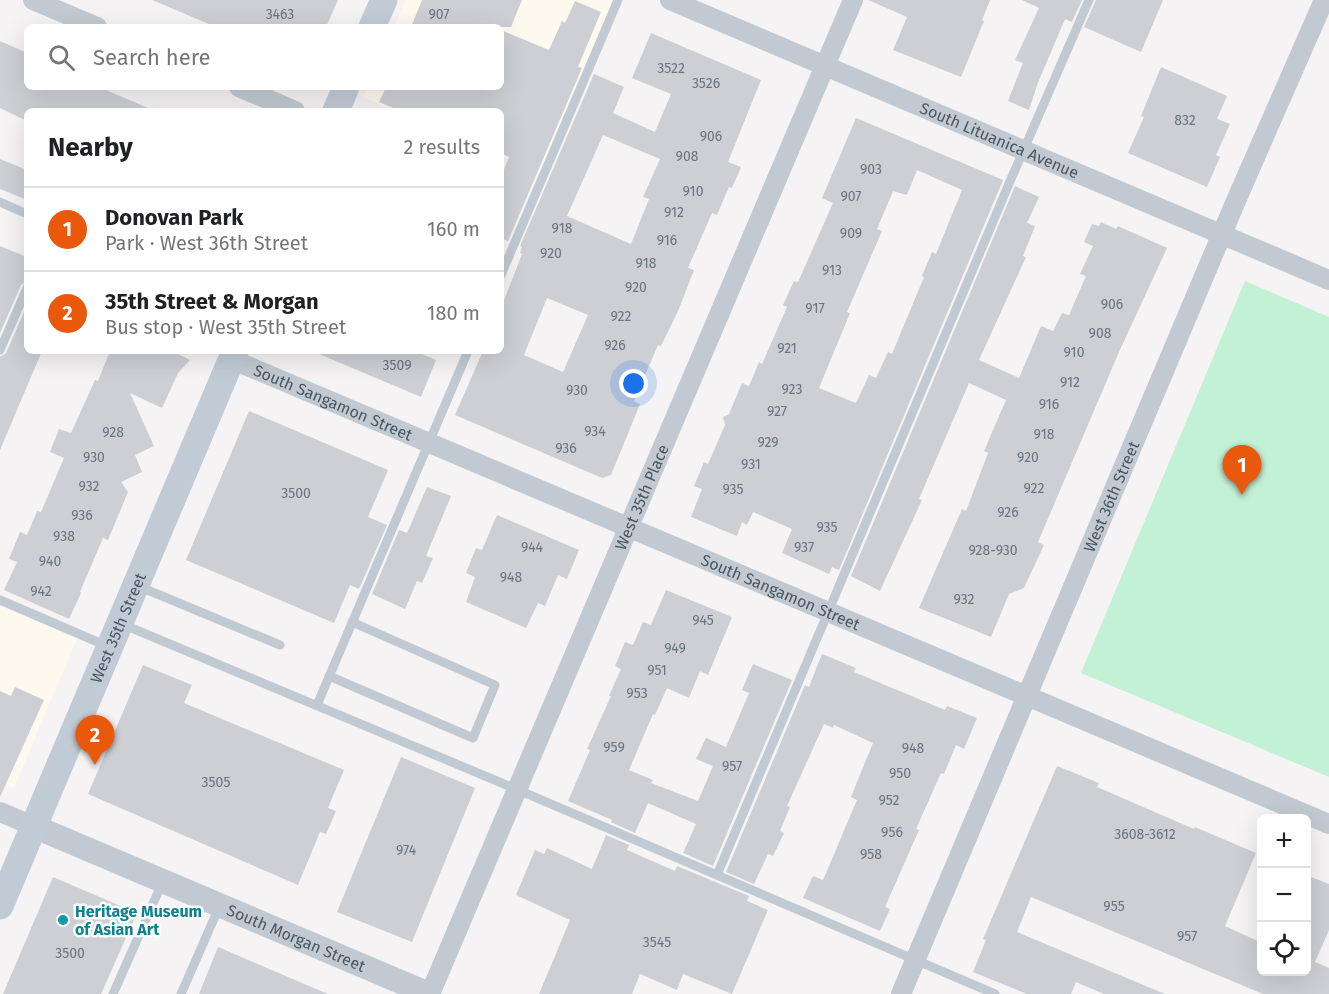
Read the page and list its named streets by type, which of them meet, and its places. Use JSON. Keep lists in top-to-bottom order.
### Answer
{
  "streets": {
    "main road": ["West 35th Street"],
    "street": [
      "South Lituanica Avenue",
      "South Sangamon Street",
      "West 35th Place",
      "West 36th Street",
      "South Morgan Street"
    ]
  },
  "crossings": [
    ["South Lituanica Avenue", "West 35th Place"],
    ["South Lituanica Avenue", "West 36th Street"],
    ["South Sangamon Street", "West 35th Place"],
    ["South Sangamon Street", "West 36th Street"],
    ["South Sangamon Street", "West 35th Street"],
    ["West 35th Place", "South Morgan Street"],
    ["West 35th Street", "South Morgan Street"]
  ],
  "places": ["Heritage Museum of Asian Art"],
  "house_numbers": [
    "3463",
    "907",
    "3522",
    "3526",
    "832",
    "906",
    "908",
    "903",
    "910",
    "907",
    "912",
    "918",
    "909",
    "916",
    "920",
    "918",
    "913",
    "920",
    "906",
    "917",
    "922",
    "908",
    "926",
    "921",
    "910",
    "3509",
    "912",
    "923",
    "930",
    "916",
    "927",
    "934",
    "928",
    "918",
    "929",
    "936",
    "930",
    "920",
    "931",
    "932",
    "922",
    "935",
    "3500",
    "926",
    "936",
    "935",
    "938",
    "944",
    "937",
    "928-930",
    "940",
    "948",
    "942",
    "932",
    "945",
    "949",
    "951",
    "953",
    "959",
    "948",
    "957",
    "950",
    "3505",
    "952",
    "956",
    "3608-3612",
    "974",
    "958",
    "955",
    "957",
    "3545",
    "3500"
  ],
  "page": {
    "search": "Search here",
    "heading": ["Nearby", "2 results"],
    "list": [
      {
        "mark": "1",
        "name": "Donovan Park",
        "note": "Park · West 36th Street",
        "value": "160 m"
      },
      {
        "mark": "2",
        "name": "35th Street & Morgan",
        "note": "Bus stop · West 35th Street",
        "value": "180 m"
      }
    ],
    "pins": ["1", "2"],
    "map_buttons": ["+", "−"]
  }
}
